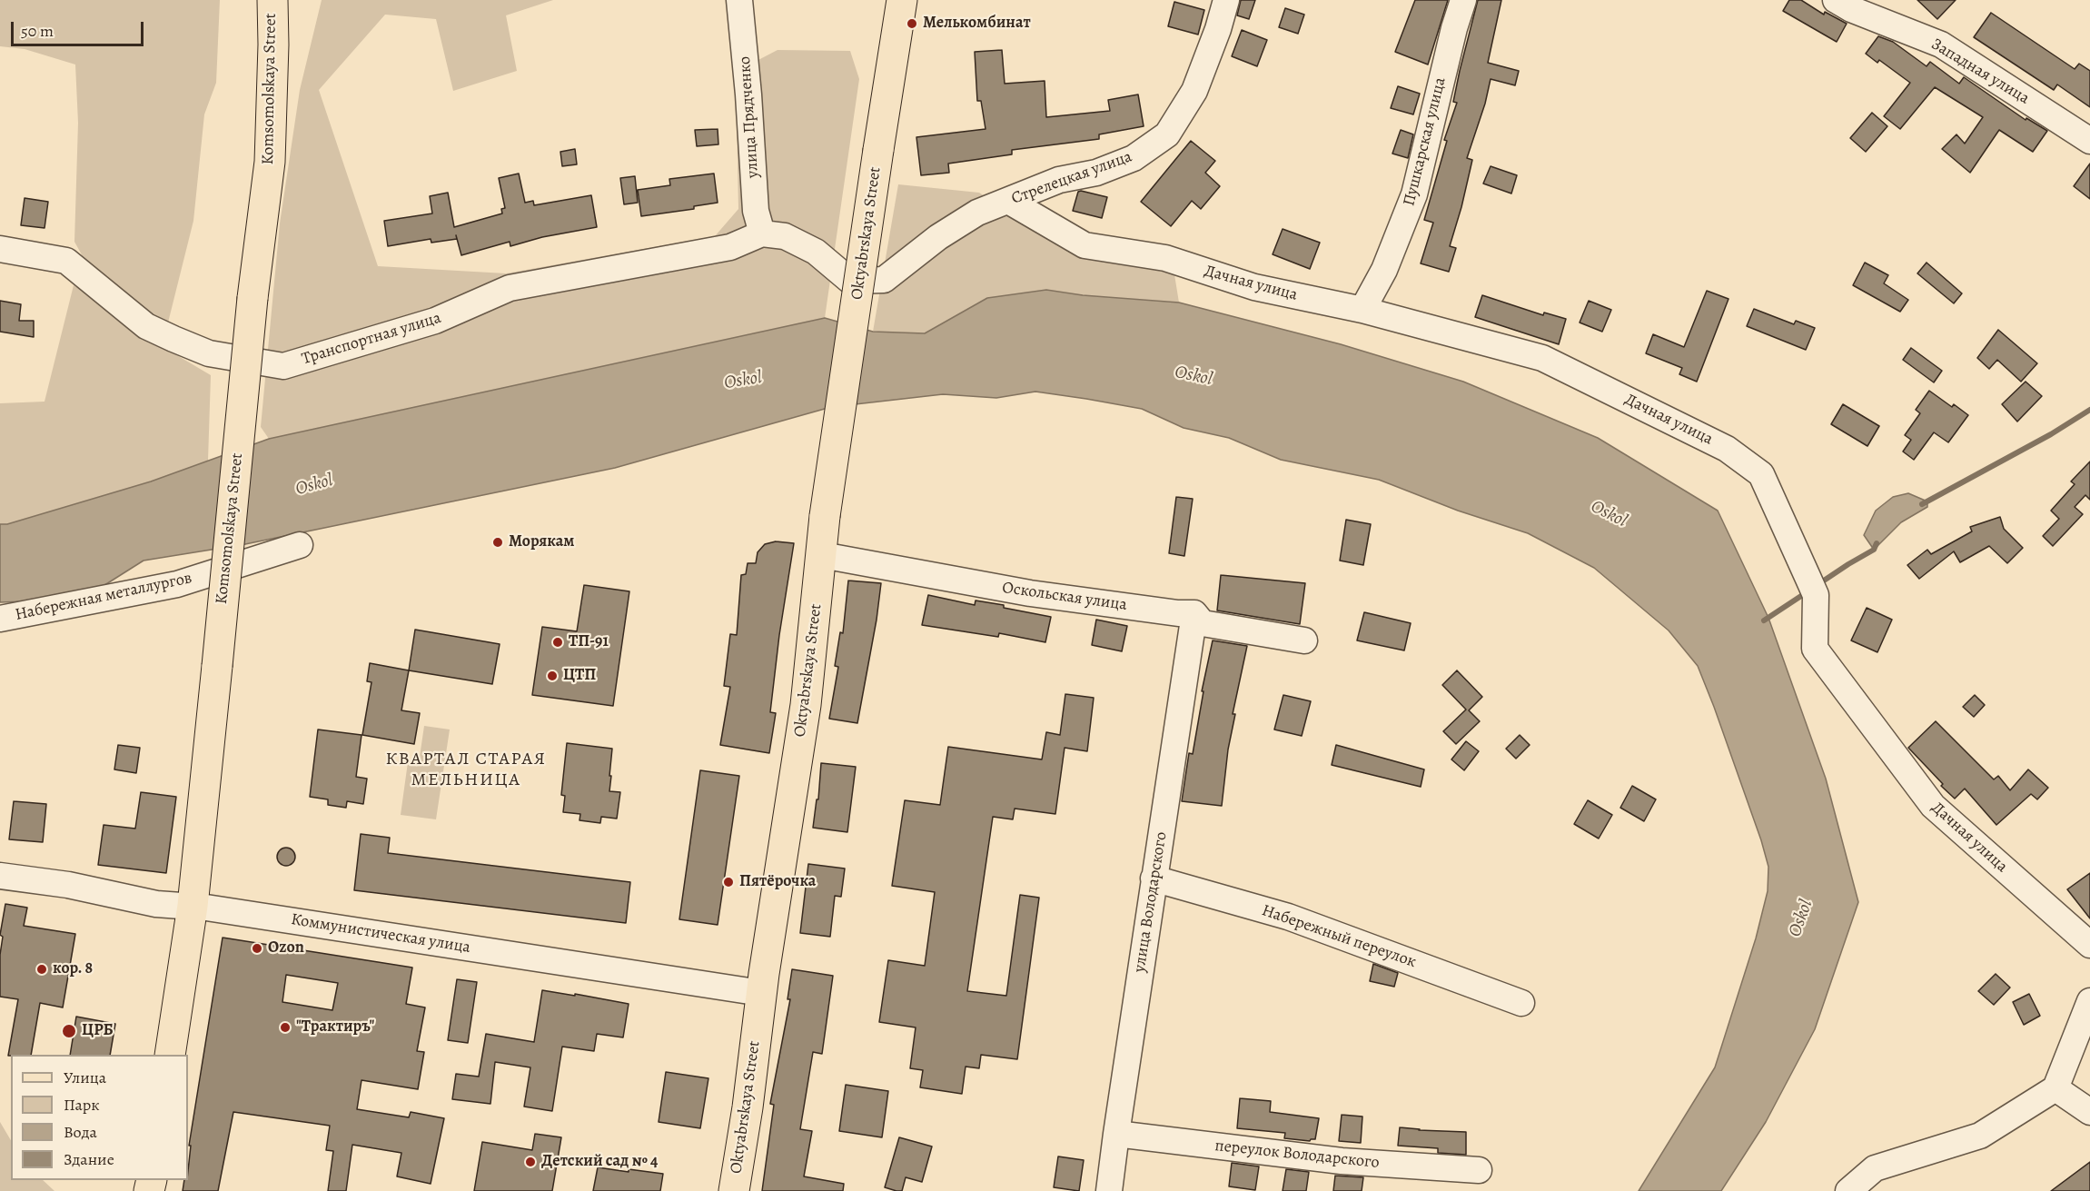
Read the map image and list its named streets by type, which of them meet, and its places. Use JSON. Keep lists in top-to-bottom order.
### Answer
{
  "streets": {
    "main road": ["Komsomolskaya Street", "Oktyabrskaya Street"],
    "street": [
      "Западная улица",
      "улица Прядченко",
      "Пушкарская улица",
      "Стрелецкая улица",
      "Дачная улица",
      "Транспортная улица",
      "Набережная металлургов",
      "Оскольская улица",
      "улица Володарского",
      "Коммунистическая улица",
      "Набережный переулок",
      "переулок Володарского"
    ]
  },
  "crossings": [
    ["Komsomolskaya Street", "Коммунистическая улица"],
    ["улица Прядченко", "Стрелецкая улица"],
    ["улица Прядченко", "Транспортная улица"],
    ["Пушкарская улица", "Дачная улица"],
    ["Стрелецкая улица", "Дачная улица"],
    ["Стрелецкая улица", "Транспортная улица"],
    ["Oktyabrskaya Street", "Оскольская улица"],
    ["Oktyabrskaya Street", "Коммунистическая улица"],
    ["Оскольская улица", "улица Володарского"],
    ["улица Володарского", "Набережный переулок"],
    ["улица Володарского", "переулок Володарского"]
  ],
  "districts": ["КВАРТАЛ СТАРАЯ МЕЛЬНИЦА"],
  "water": ["Oskol"],
  "places": [
    "Мелькомбинат",
    "Морякам",
    "ТП-91",
    "ЦТП",
    "Пятёрочка",
    "Ozon",
    "кор. 8",
    "\"Трактиръ\"",
    "ЦРБ",
    "Детский сад № 4"
  ],
  "legend": [
    "Улица",
    "Парк",
    "Вода",
    "Здание"
  ],
  "scale_bar": "50 m"
}
